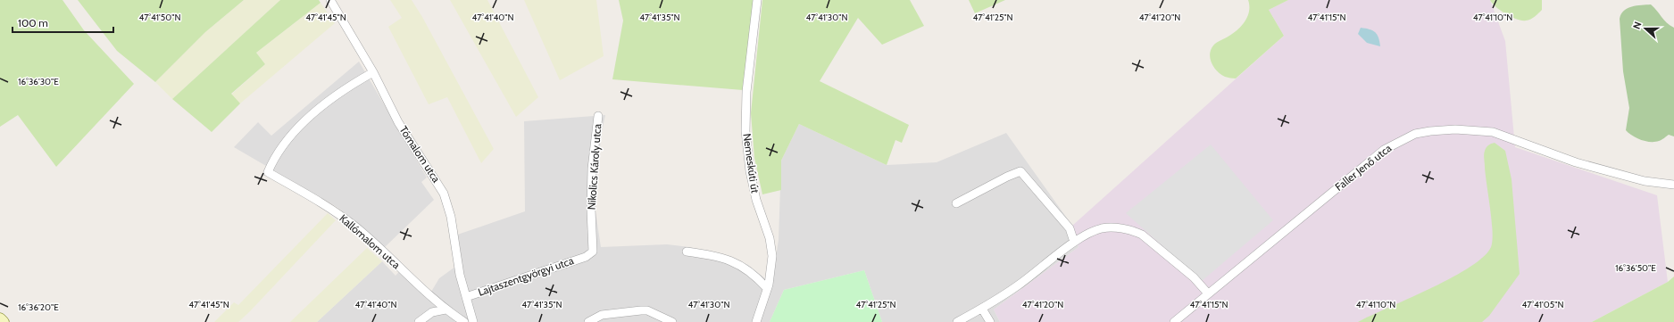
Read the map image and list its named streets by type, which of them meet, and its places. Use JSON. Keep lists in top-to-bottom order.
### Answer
{
  "streets": {
    "street": [
      "Tómalom utca",
      "Nemeskúti út",
      "Nikolics Károly utca",
      "Faller Jenő utca",
      "Kallómalom utca",
      "Lajtaszentgyörgyi utca"
    ]
  },
  "crossings": [
    ["Tómalom utca", "Kallómalom utca"],
    ["Tómalom utca", "Lajtaszentgyörgyi utca"],
    ["Nikolics Károly utca", "Lajtaszentgyörgyi utca"]
  ],
  "scale_bar": "100 m",
  "north": "left",
  "coordinates": [
    "47°41'25\"N",
    "47°41'50\"N",
    "47°41'45\"N",
    "47°41'40\"N",
    "47°41'35\"N",
    "47°41'30\"N",
    "47°41'20\"N",
    "47°41'15\"N",
    "47°41'10\"N",
    "16°36'30\"E",
    "16°36'50\"E",
    "47°41'05\"N",
    "16°36'20\"E"
  ]
}
